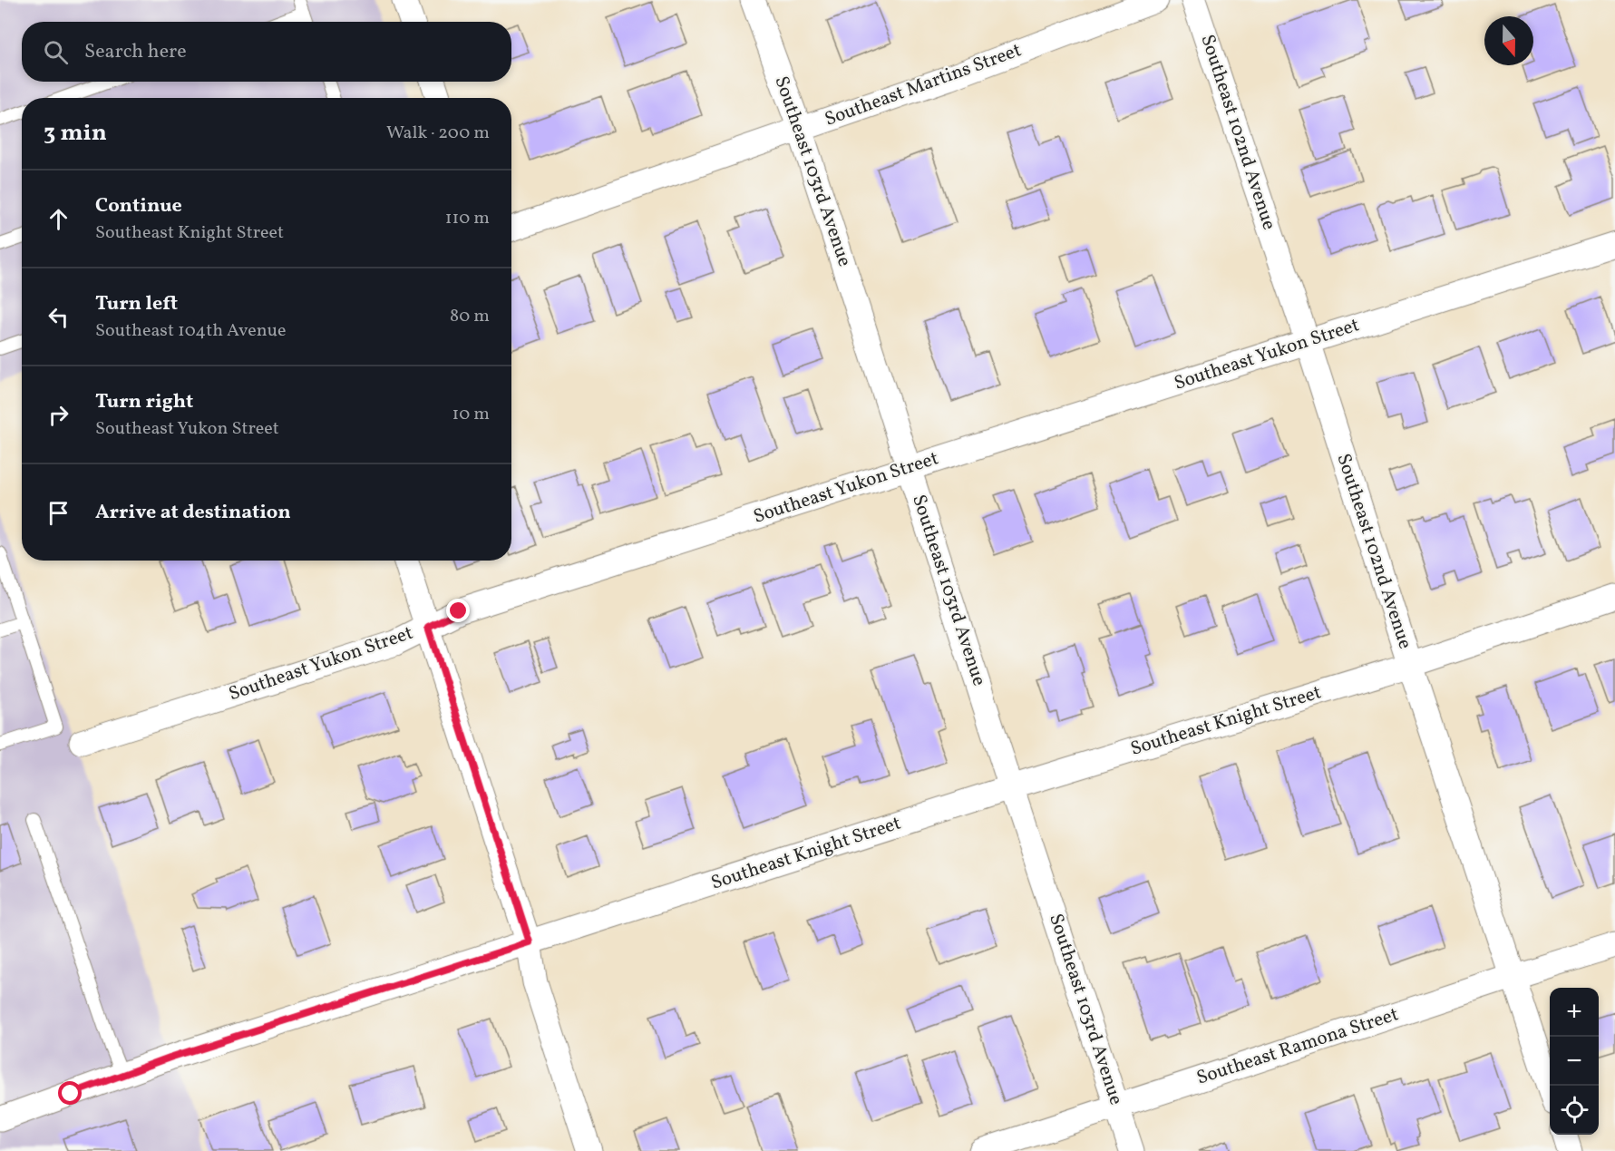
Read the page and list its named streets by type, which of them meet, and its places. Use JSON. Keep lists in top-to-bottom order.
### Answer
{
  "streets": {
    "street": [
      "Southeast Martins Street",
      "Southeast 102nd Avenue",
      "Southeast 103rd Avenue",
      "Southeast Yukon Street",
      "Southeast Knight Street",
      "Southeast Ramona Street"
    ]
  },
  "crossings": [
    ["Southeast Martins Street", "Southeast 103rd Avenue"],
    ["Southeast 102nd Avenue", "Southeast Yukon Street"],
    ["Southeast 102nd Avenue", "Southeast Knight Street"],
    ["Southeast 102nd Avenue", "Southeast Ramona Street"],
    ["Southeast 103rd Avenue", "Southeast Yukon Street"],
    ["Southeast 103rd Avenue", "Southeast Knight Street"],
    ["Southeast 103rd Avenue", "Southeast Ramona Street"]
  ],
  "north": "bottom",
  "page": {
    "search": "Search here",
    "heading": ["3 min", "Walk · 200 m"],
    "list": [
      ["Continue", "Southeast Knight Street", "110 m"],
      ["Turn left", "Southeast 104th Avenue", "80 m"],
      ["Turn right", "Southeast Yukon Street", "10 m"],
      "Arrive at destination"
    ],
    "map_buttons": ["+", "−"]
  }
}
